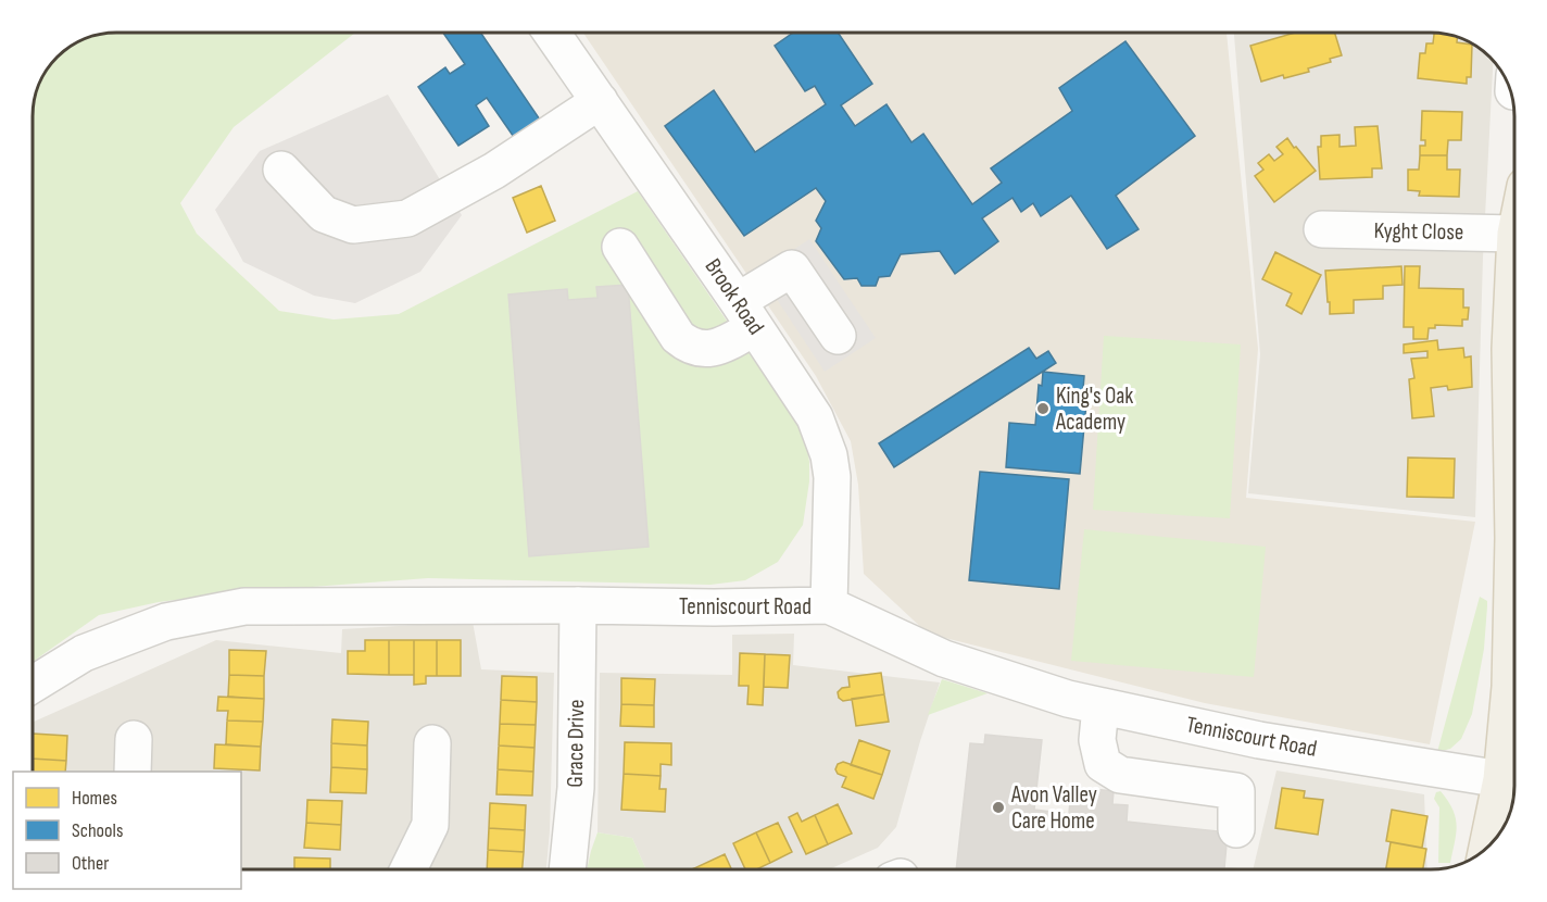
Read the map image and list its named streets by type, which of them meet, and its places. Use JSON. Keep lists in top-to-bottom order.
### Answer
{
  "streets": {
    "street": [
      "Kyght Close",
      "Brook Road",
      "Tenniscourt Road",
      "Grace Drive"
    ]
  },
  "crossings": [
    ["Brook Road", "Tenniscourt Road"],
    ["Tenniscourt Road", "Grace Drive"]
  ],
  "places": ["King's Oak Academy", "Avon Valley Care Home"],
  "legend": ["Homes", "Schools", "Other"]
}
